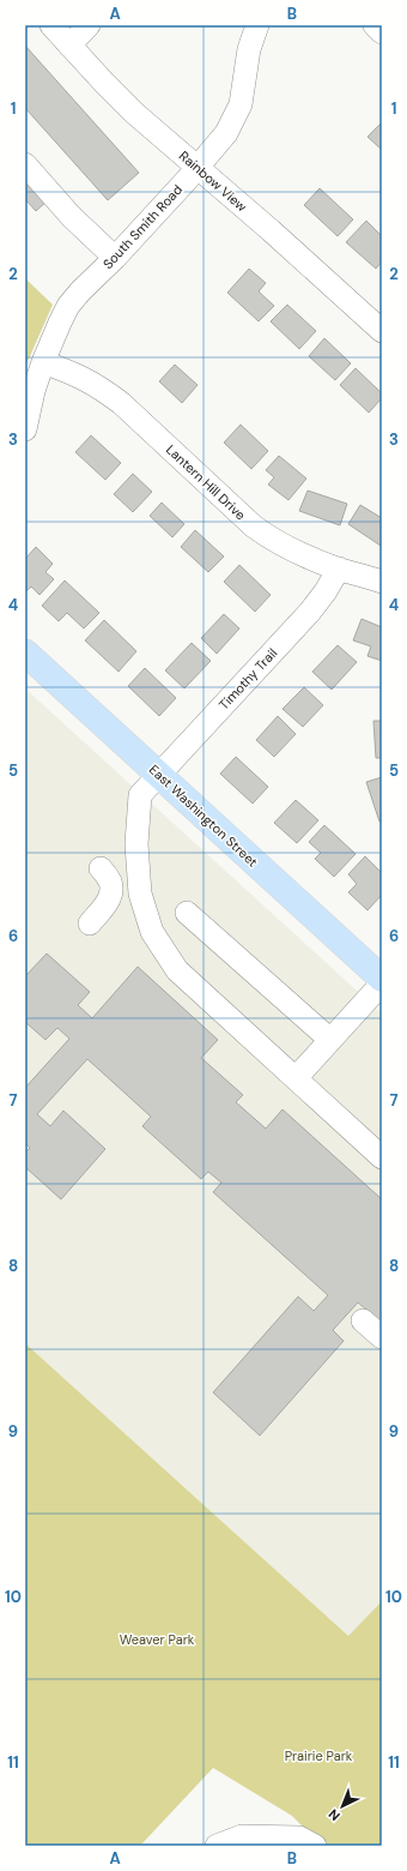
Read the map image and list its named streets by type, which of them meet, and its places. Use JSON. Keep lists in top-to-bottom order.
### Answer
{
  "streets": {
    "main road": ["East Washington Street"],
    "street": [
      "Rainbow View",
      "South Smith Road",
      "Lantern Hill Drive",
      "Timothy Trail"
    ]
  },
  "crossings": [
    ["Rainbow View", "South Smith Road"],
    ["South Smith Road", "Lantern Hill Drive"],
    ["Lantern Hill Drive", "Timothy Trail"],
    ["Timothy Trail", "East Washington Street"]
  ],
  "parks": ["Weaver Park", "Prairie Park"],
  "north": "bottom left",
  "grid": {
    "columns": ["A", "B"],
    "rows": [
      "1",
      "2",
      "3",
      "4",
      "5",
      "6",
      "7",
      "8",
      "9",
      "10",
      "11"
    ]
  }
}
